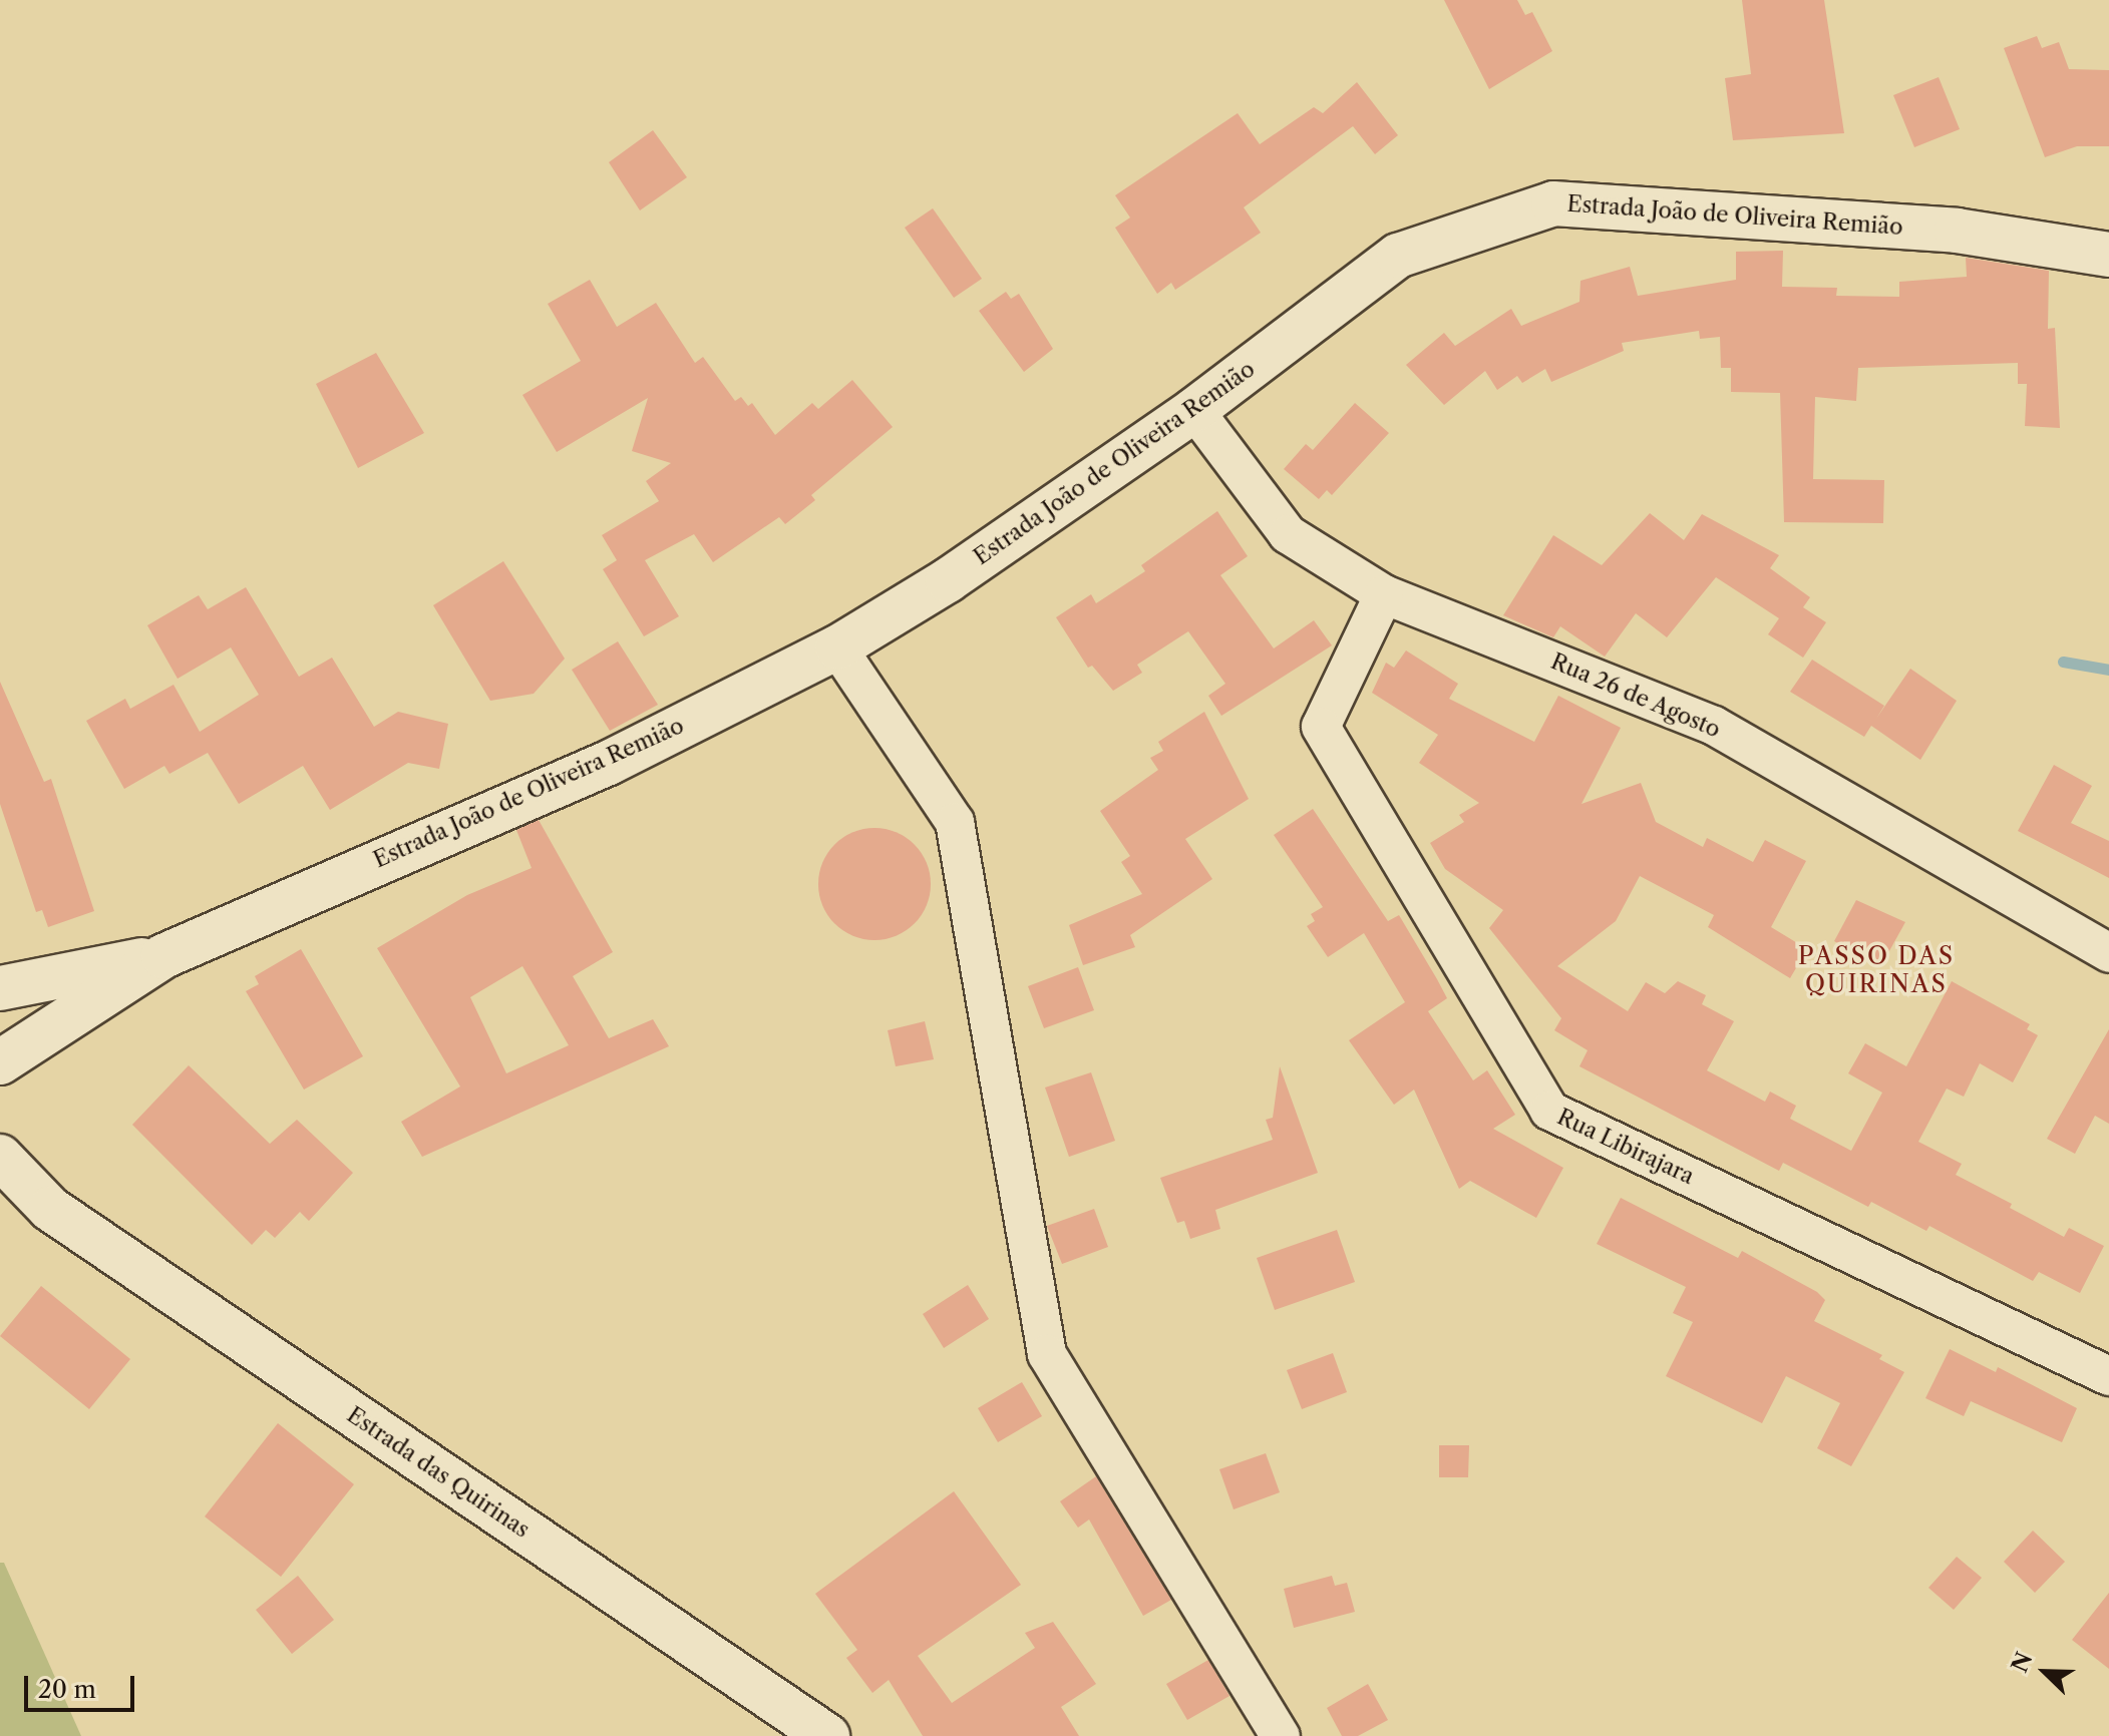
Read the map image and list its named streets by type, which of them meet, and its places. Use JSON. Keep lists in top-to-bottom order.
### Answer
{
  "streets": {
    "main road": ["Estrada João de Oliveira Remião", "Estrada das Quirinas"],
    "street": ["Rua 26 de Agosto", "Rua Libirajara"]
  },
  "crossings": [
    ["Estrada João de Oliveira Remião", "Rua 26 de Agosto"],
    ["Rua 26 de Agosto", "Rua Libirajara"]
  ],
  "districts": ["PASSO DAS QUIRINAS"],
  "scale_bar": "20 m",
  "north": "top left"
}
